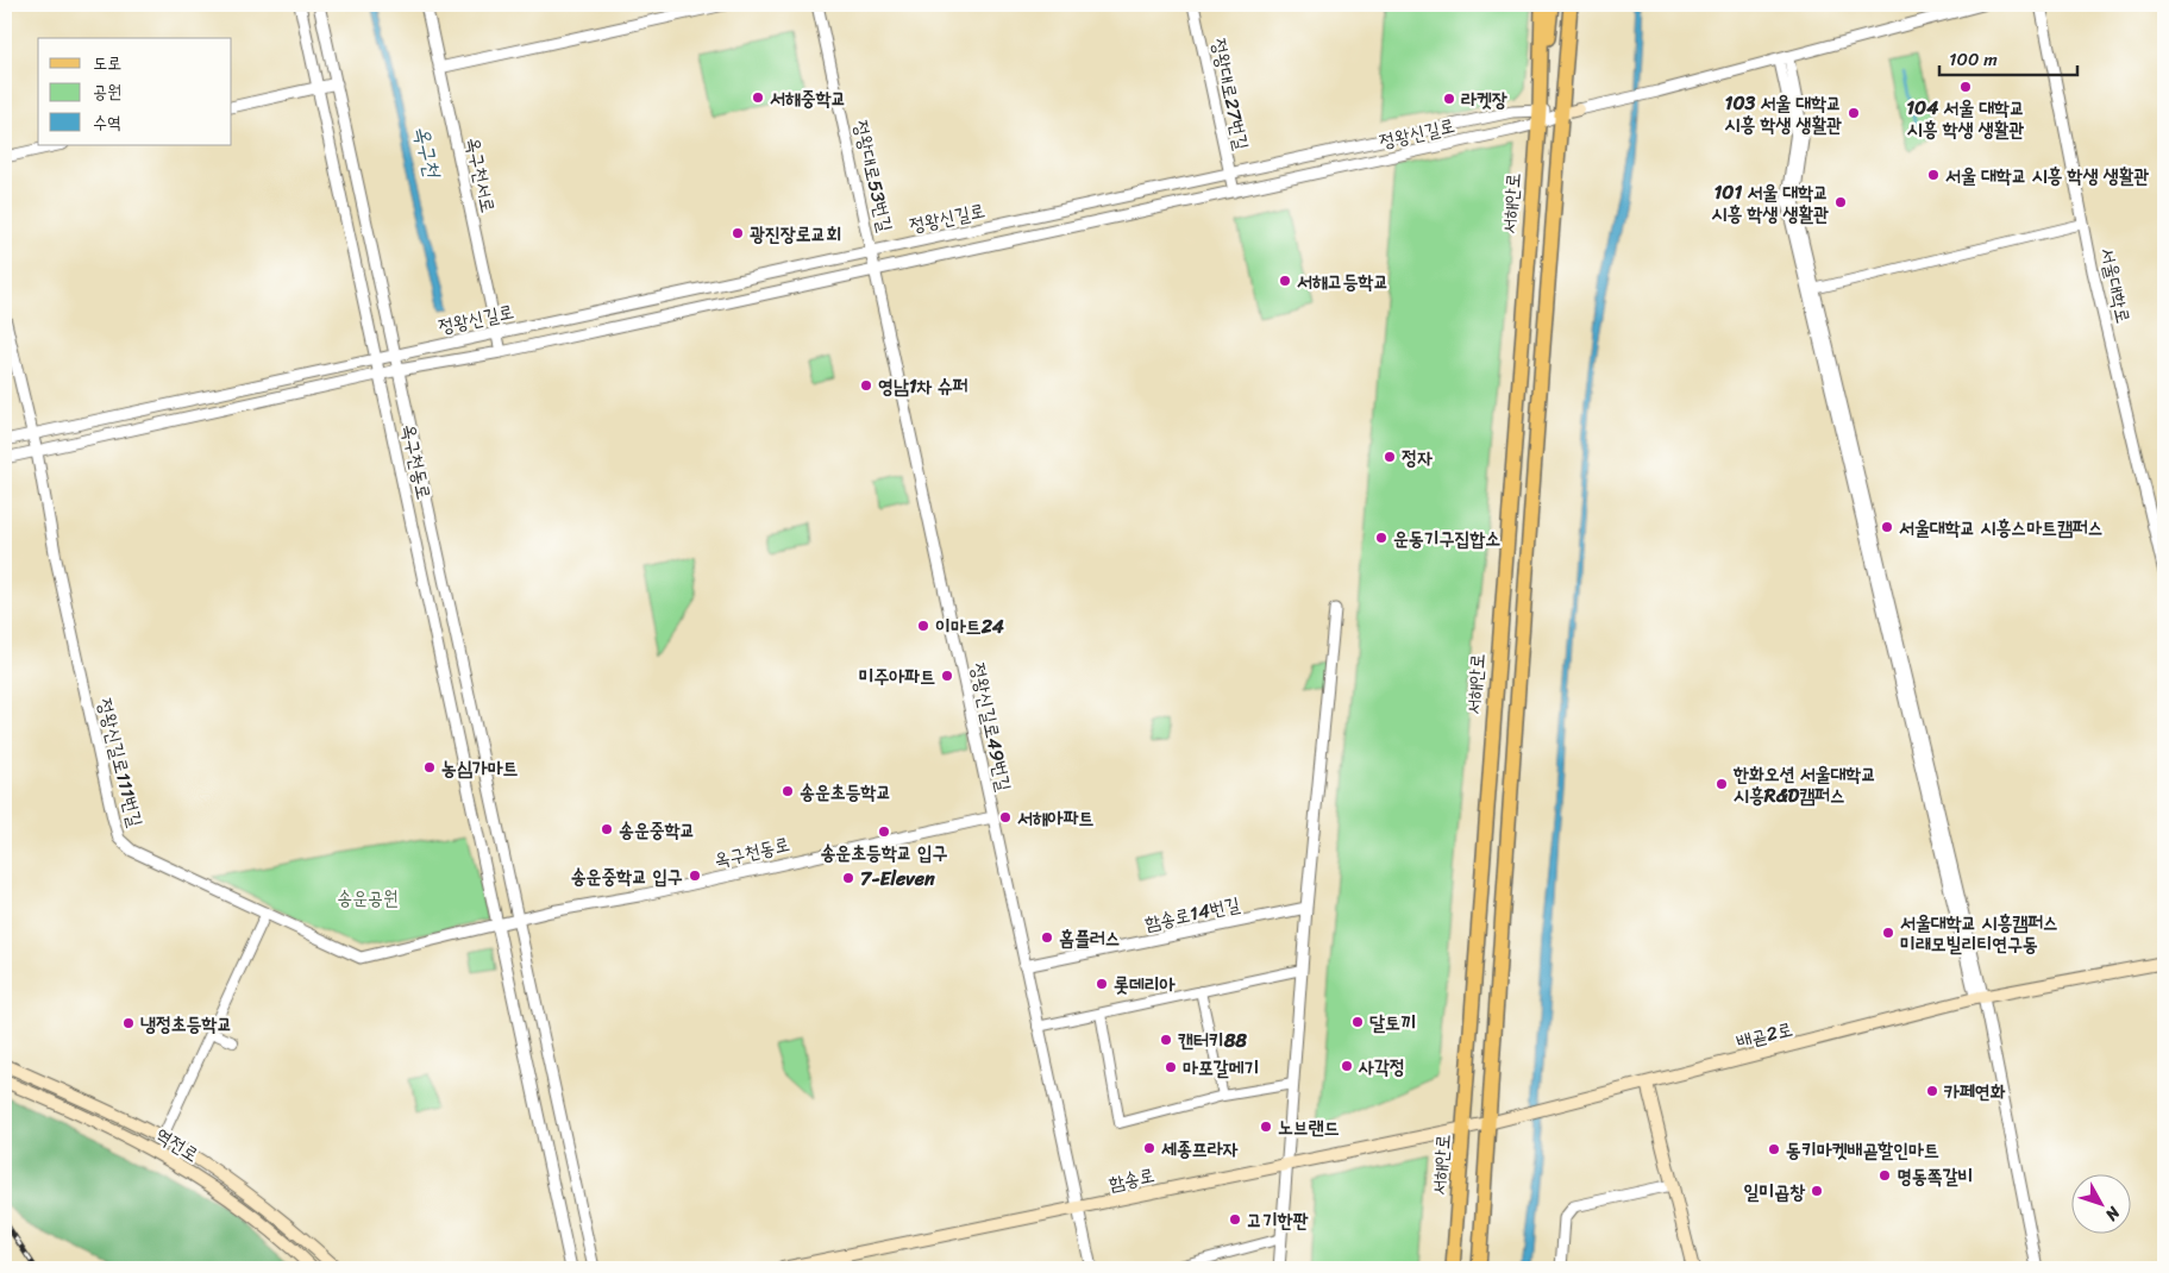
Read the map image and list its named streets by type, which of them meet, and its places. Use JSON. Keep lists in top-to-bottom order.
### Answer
{
  "streets": {
    "main road": [
      "서해안로",
      "배곧2로",
      "역전로",
      "함송로"
    ],
    "street": [
      "정왕대로27번길",
      "정왕신길로",
      "옥구천서로",
      "정왕대로53번길",
      "서울대학로",
      "옥구천동로",
      "정왕신길로49번길",
      "정왕신길로111번길",
      "함송로14번길"
    ]
  },
  "crossings": [
    ["정왕대로27번길", "정왕신길로"],
    ["정왕신길로", "옥구천서로"],
    ["정왕신길로", "정왕대로53번길"],
    ["정왕신길로", "서해안로"],
    ["정왕신길로", "옥구천동로"],
    ["정왕신길로", "정왕신길로49번길"],
    ["정왕신길로", "정왕신길로111번길"],
    ["정왕대로53번길", "정왕신길로49번길"],
    ["서해안로", "함송로"],
    ["옥구천동로", "정왕신길로49번길"],
    ["옥구천동로", "정왕신길로111번길"],
    ["정왕신길로49번길", "함송로14번길"],
    ["정왕신길로49번길", "함송로"],
    ["정왕신길로111번길", "역전로"],
    ["배곧2로", "함송로"]
  ],
  "water": ["옥구천"],
  "parks": ["송운공원"],
  "places": [
    "104 서울 대학교 시흥 학생 생활관",
    "서해중학교",
    "라켓장",
    "103 서울 대학교 시흥 학생 생활관",
    "서울 대학교 시흥 학생 생활관",
    "101 서울 대학교 시흥 학생 생활관",
    "광진장로교회",
    "서해고등학교",
    "영남1차 슈퍼",
    "정자",
    "서울대학교 시흥스마트캠퍼스",
    "운동기구집합소",
    "이마트24",
    "미주아파트",
    "농심가마트",
    "한화오션 서울대학교 시흥R&D캠퍼스",
    "송운초등학교",
    "서해아파트",
    "송운중학교",
    "송운초등학교 입구",
    "송운중학교 입구",
    "7-Eleven",
    "서울대학교 시흥캠퍼스 미래모빌리티연구동",
    "홈플러스",
    "롯데리아",
    "달토끼",
    "냉정초등학교",
    "캔터키88",
    "사각정",
    "마포갈메기",
    "카페연화",
    "노브랜드",
    "세종프라자",
    "동키마켓배곧할인마트",
    "명동쪽갈비",
    "일미곱창",
    "고기한판"
  ],
  "legend": ["도로", "공원", "수역"],
  "scale_bar": "100 m",
  "north": "bottom right"
}
